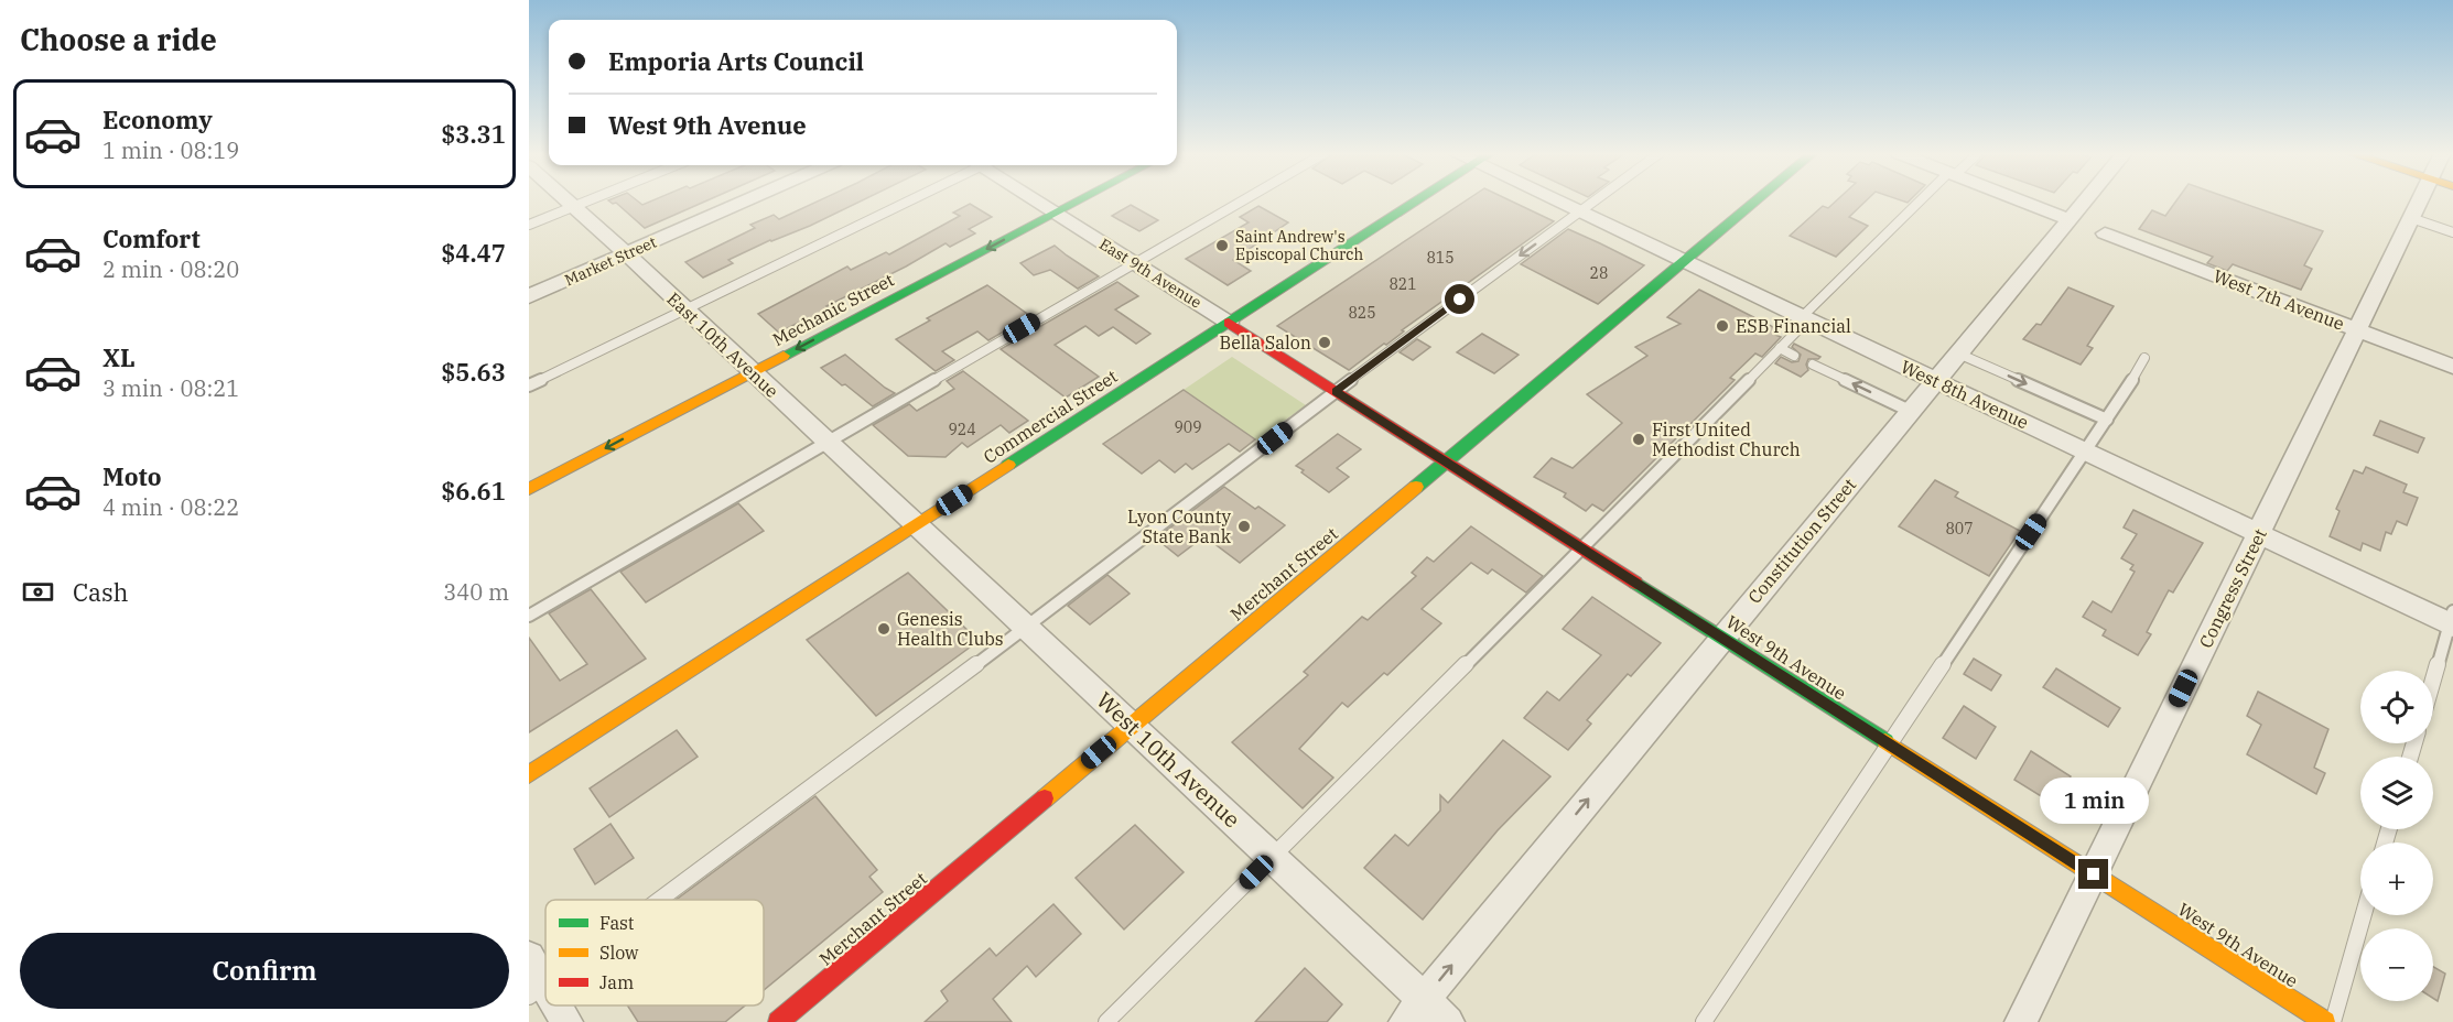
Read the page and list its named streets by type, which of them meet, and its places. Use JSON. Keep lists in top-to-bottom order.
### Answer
{
  "streets": {
    "street": [
      "Market Street",
      "East 9th Avenue",
      "West 7th Avenue",
      "Mechanic Street",
      "East 10th Avenue",
      "West 8th Avenue",
      "Commercial Street",
      "Constitution Street",
      "Merchant Street",
      "Congress Street",
      "West 9th Avenue",
      "West 10th Avenue"
    ]
  },
  "crossings": [
    ["Market Street", "East 10th Avenue"],
    ["East 9th Avenue", "Mechanic Street"],
    ["East 9th Avenue", "Commercial Street"],
    ["East 9th Avenue", "West 9th Avenue"],
    ["West 7th Avenue", "Congress Street"],
    ["Mechanic Street", "East 10th Avenue"],
    ["East 10th Avenue", "Commercial Street"],
    ["East 10th Avenue", "West 10th Avenue"],
    ["West 8th Avenue", "Constitution Street"],
    ["West 8th Avenue", "Merchant Street"],
    ["West 8th Avenue", "Congress Street"],
    ["Commercial Street", "West 9th Avenue"],
    ["Commercial Street", "West 10th Avenue"],
    ["Constitution Street", "West 9th Avenue"],
    ["Constitution Street", "West 10th Avenue"],
    ["Merchant Street", "West 9th Avenue"],
    ["Merchant Street", "West 10th Avenue"],
    ["Congress Street", "West 9th Avenue"]
  ],
  "one_way": ["Mechanic Street", "Constitution Street"],
  "places": [
    "Saint Andrew's Episcopal Church",
    "ESB Financial",
    "Bella Salon",
    "First United Methodist Church",
    "Lyon County State Bank",
    "Genesis Health Clubs"
  ],
  "house_numbers": [
    "815",
    "28",
    "821",
    "825",
    "909",
    "924",
    "807"
  ],
  "legend": ["Fast", "Slow", "Jam"],
  "page": {
    "heading": "Choose a ride",
    "banner": ["Emporia Arts Council", "West 9th Avenue"],
    "list": [
      {
        "name": "Economy",
        "note": "1 min · 08:19",
        "value": "$3.31"
      },
      {
        "name": "Comfort",
        "note": "2 min · 08:20",
        "value": "$4.47"
      },
      {
        "name": "XL",
        "note": "3 min · 08:21",
        "value": "$5.63"
      },
      {
        "name": "Moto",
        "note": "4 min · 08:22",
        "value": "$6.61"
      }
    ],
    "pay": ["Cash", "340 m"],
    "map_buttons": ["+", "−"],
    "bubble": "1 min",
    "buttons": "Confirm"
  }
}
